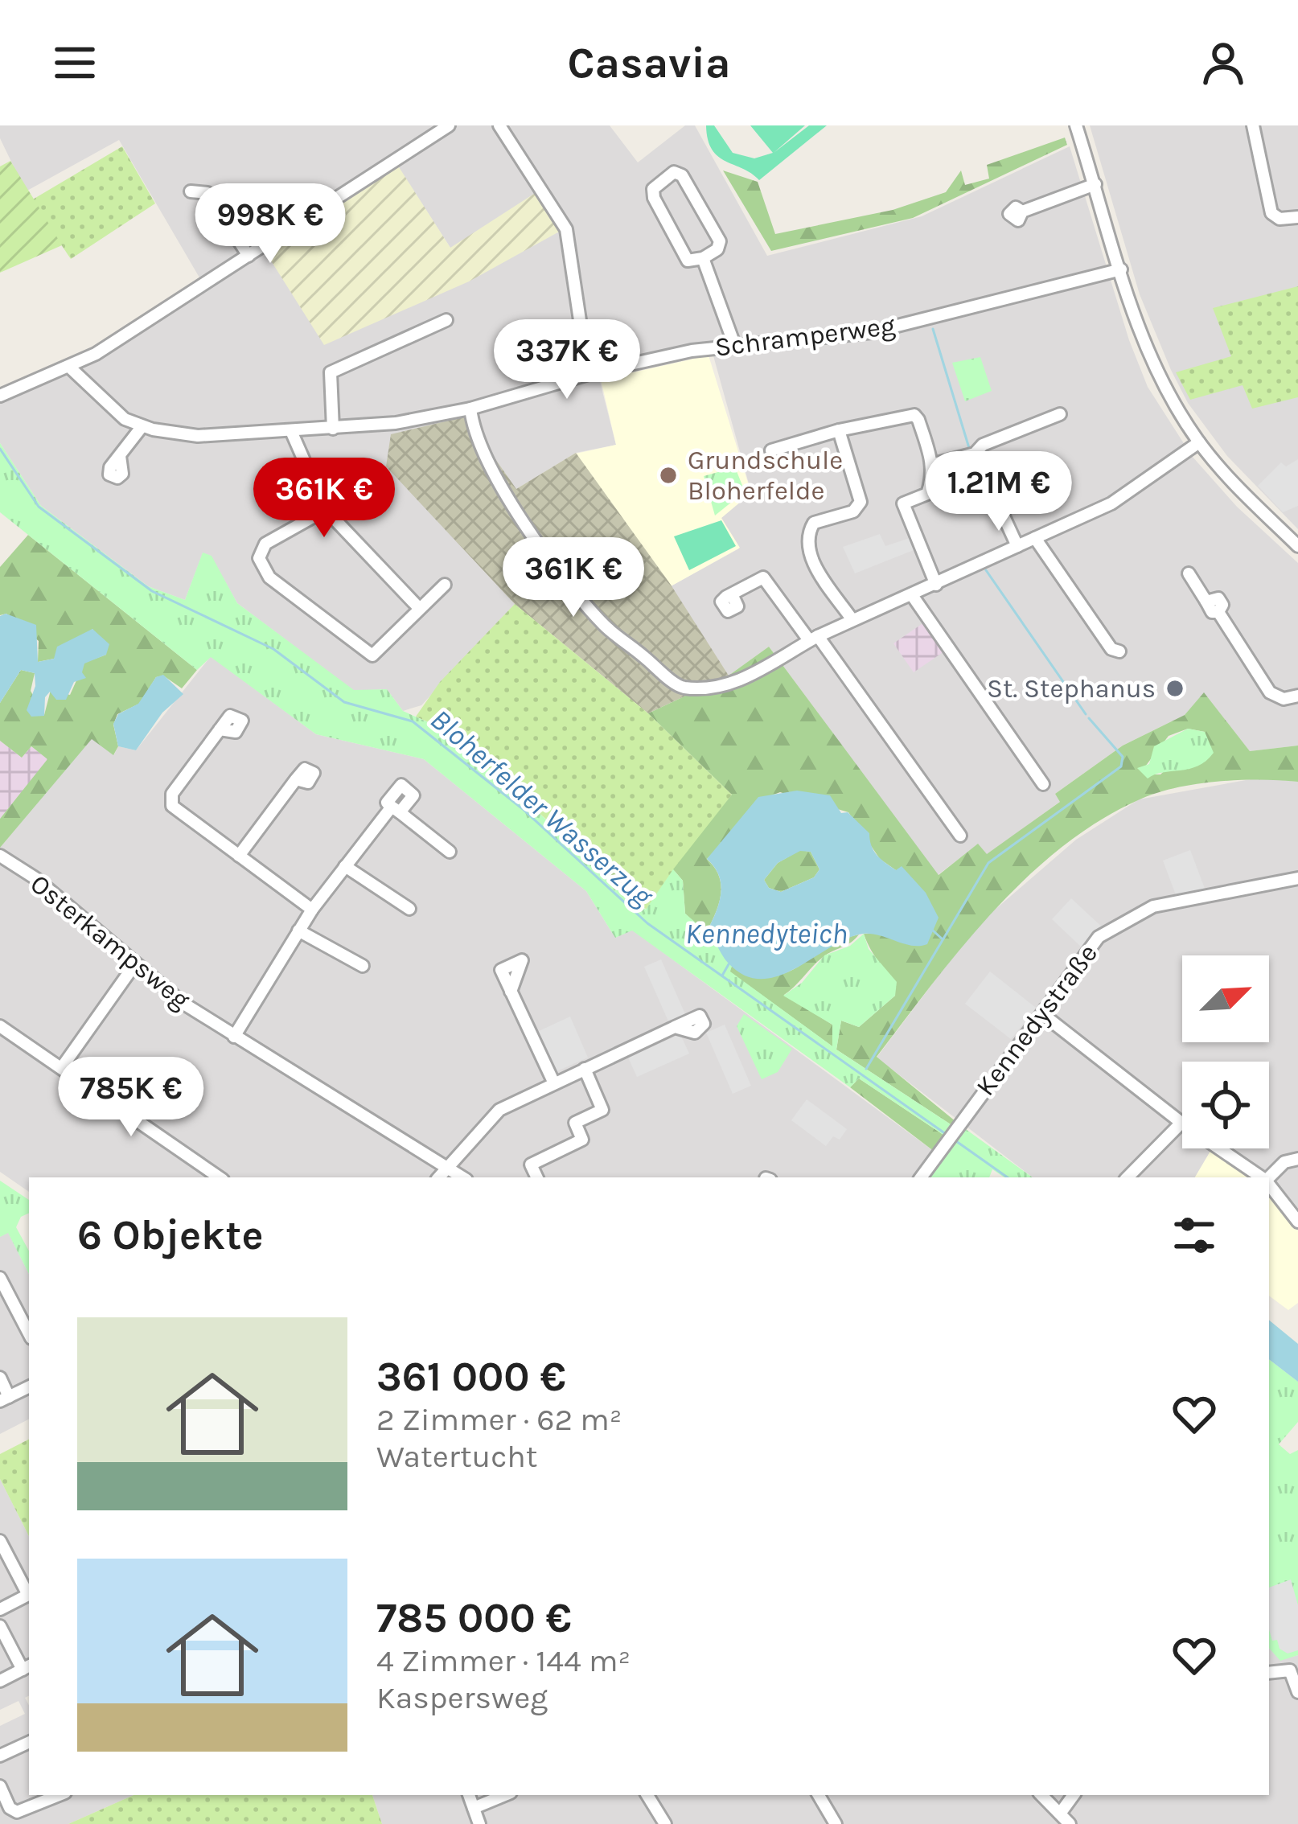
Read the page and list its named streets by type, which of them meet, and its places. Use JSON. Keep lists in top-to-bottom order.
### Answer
{
  "streets": {
    "street": ["Schramperweg", "Osterkampsweg", "Kennedystraße"]
  },
  "water": ["Bloherfelder Wasserzug", "Kennedyteich"],
  "places": ["Grundschule Bloherfelde", "St. Stephanus"],
  "north": "top right",
  "page": {
    "header": "Casavia",
    "price": [
      "998K €",
      "337K €",
      "1.21M €",
      "361K €",
      "361K €",
      "785K €"
    ],
    "heading": "6 Objekte",
    "list": [
      {
        "name": "361 000 €",
        "note": "2 Zimmer · 62 m² · Watertucht"
      },
      {
        "name": "785 000 €",
        "note": "4 Zimmer · 144 m² · Kaspersweg"
      }
    ]
  }
}
